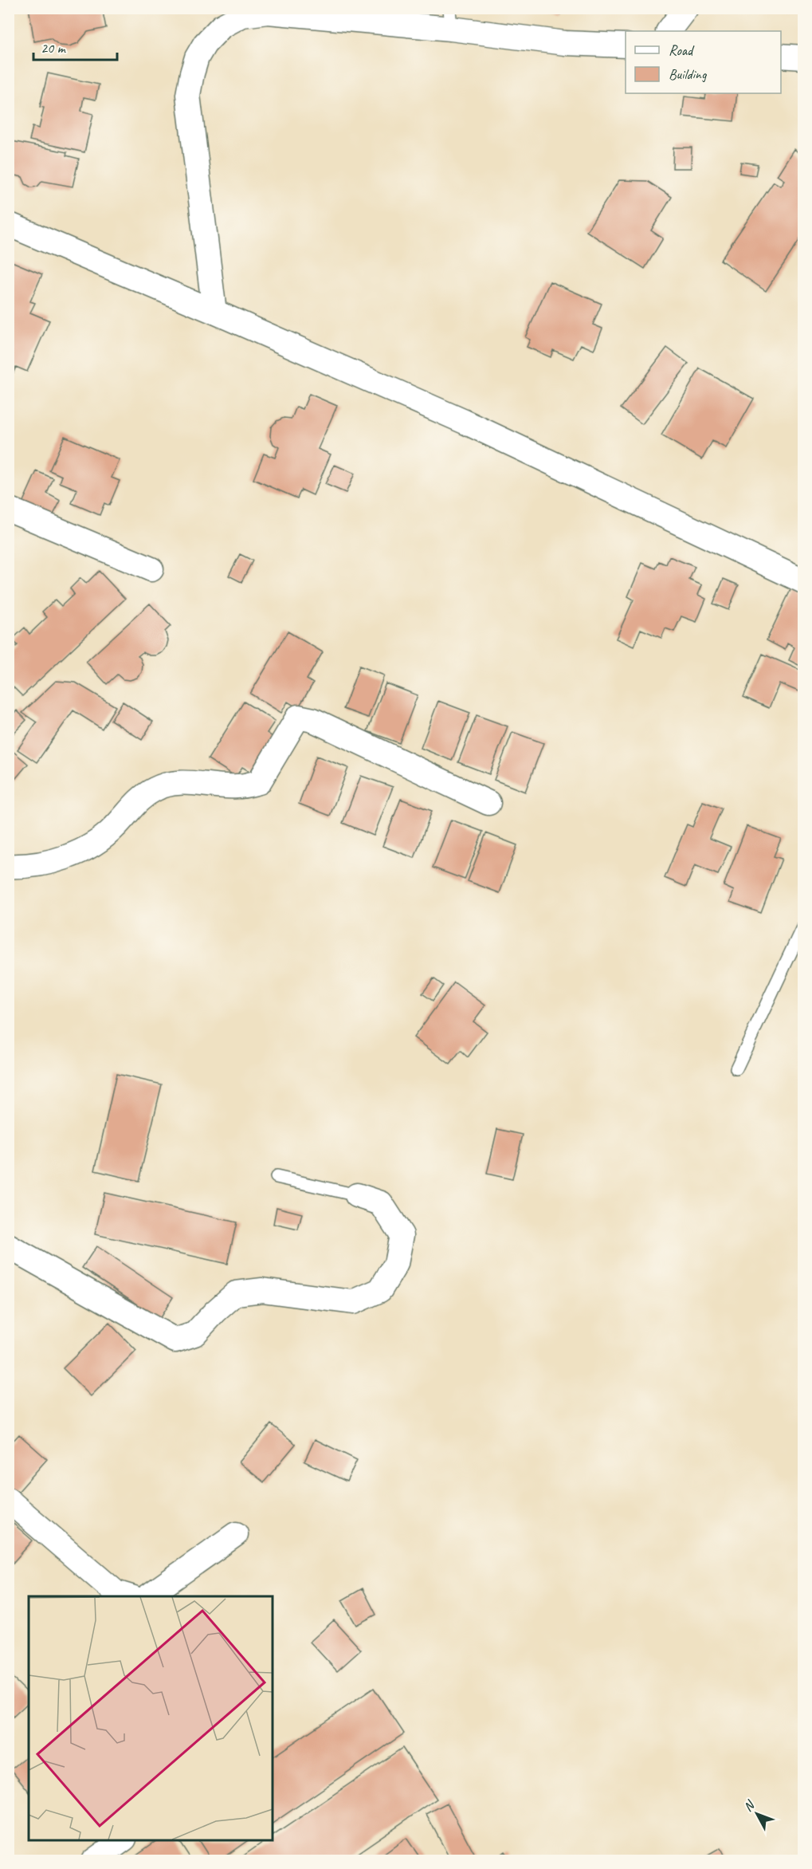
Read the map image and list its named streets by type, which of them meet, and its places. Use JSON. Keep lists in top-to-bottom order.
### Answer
{
  "legend": ["Road", "Building"],
  "scale_bar": "20 m",
  "north": "top left"
}
